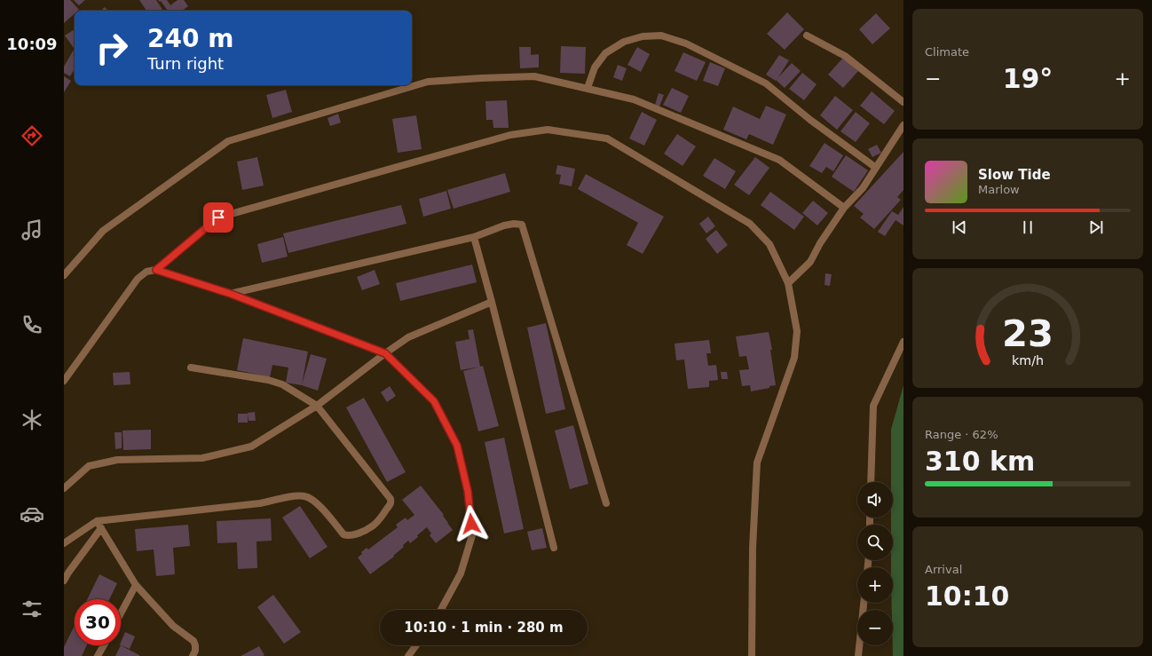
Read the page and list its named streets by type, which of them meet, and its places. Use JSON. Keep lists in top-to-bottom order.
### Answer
{
  "page": {
    "tabs": "10:09",
    "tile": [
      "Climate",
      ["Range · 62%", "310 km"],
      ["Arrival", "10:10"]
    ],
    "turn": ["240 m", "Turn right"],
    "heat": ["−", "19°", "+"],
    "song": ["Slow Tide", "Marlow"],
    "map_buttons": ["+", "−"],
    "limit": "30",
    "trip": "10:10 · 1 min · 280 m",
    "gauge": ["23", "km/h"]
  }
}
